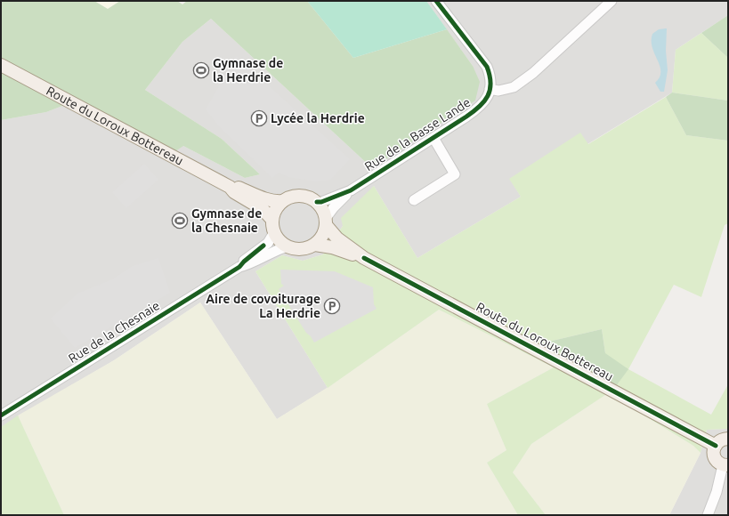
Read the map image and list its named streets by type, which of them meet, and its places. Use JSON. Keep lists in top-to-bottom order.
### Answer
{
  "streets": {
    "main road": ["Route du Loroux Bottereau"],
    "street": ["Rue de la Basse Lande", "Rue de la Chesnaie"]
  },
  "places": {
    "sports": ["Gymnase de la Herdrie", "Gymnase de la Chesnaie"],
    "parking": ["Lycée la Herdrie", "Aire de covoiturage La Herdrie"]
  }
}
